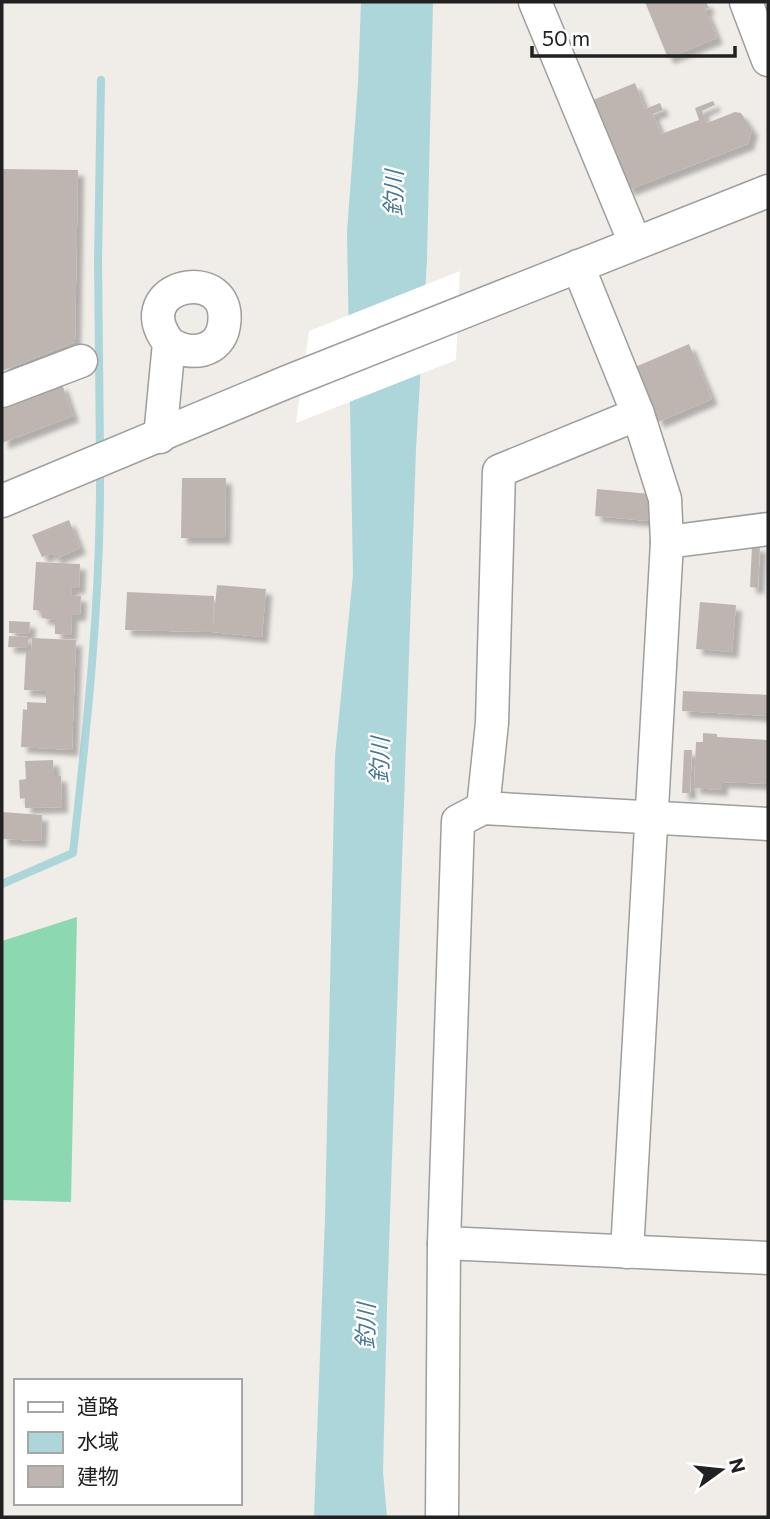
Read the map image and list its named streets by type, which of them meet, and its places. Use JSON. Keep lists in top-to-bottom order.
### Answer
{
  "water": ["釣川"],
  "legend": ["道路", "水域", "建物"],
  "scale_bar": "50 m",
  "north": "right"
}
